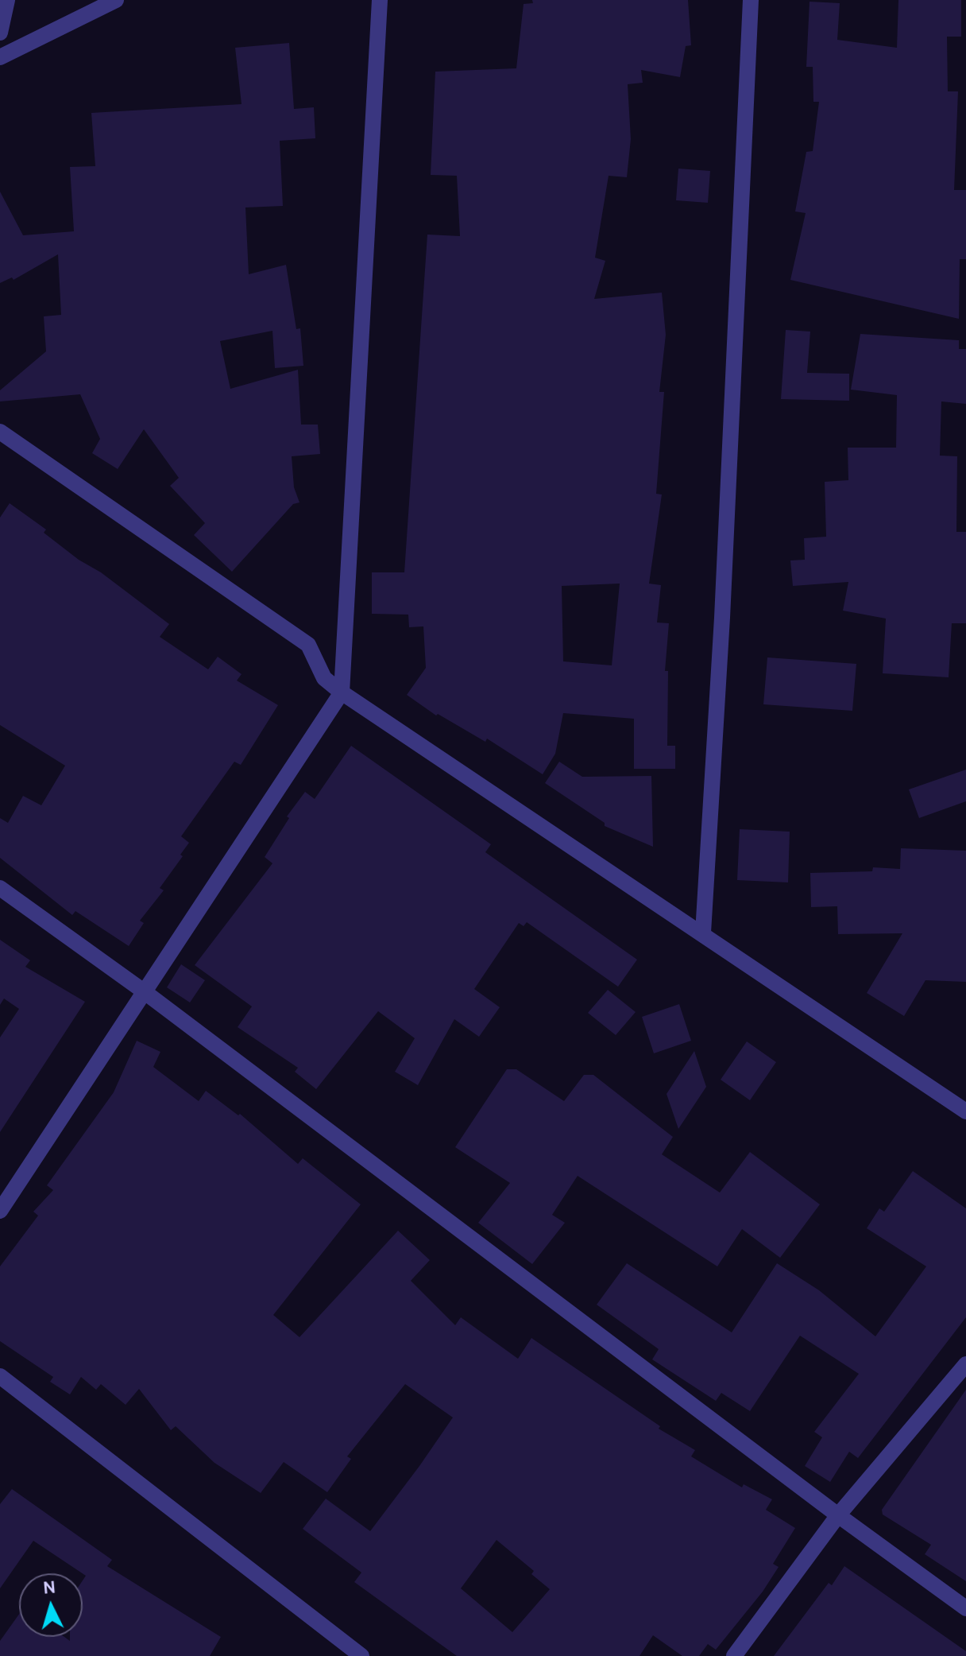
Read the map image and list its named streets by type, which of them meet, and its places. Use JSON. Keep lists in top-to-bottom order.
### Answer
{
  "north": "top"
}
